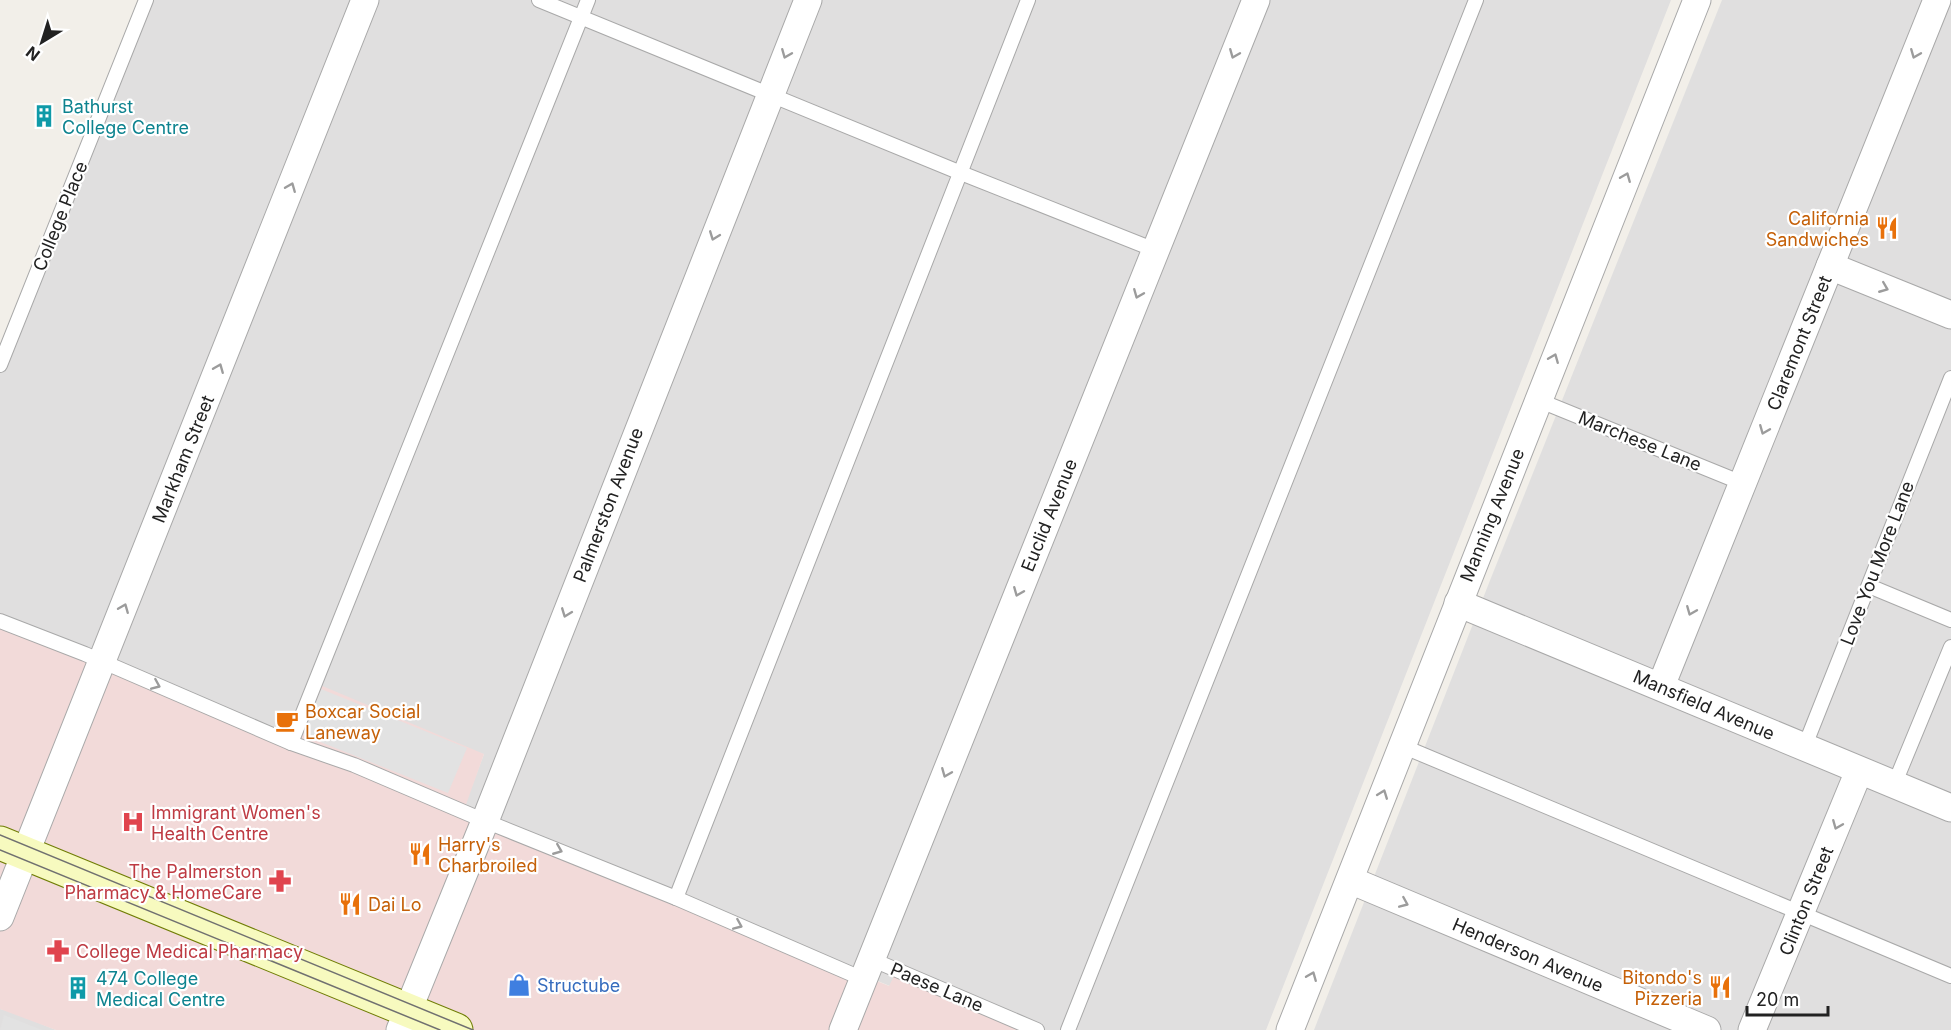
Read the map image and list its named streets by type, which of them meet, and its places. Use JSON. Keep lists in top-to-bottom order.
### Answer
{
  "streets": {
    "street": [
      "Claremont Street",
      "Markham Street",
      "Palmerston Avenue",
      "Euclid Avenue",
      "Manning Avenue",
      "Mansfield Avenue",
      "Clinton Street",
      "Henderson Avenue"
    ],
    "lane": [
      "College Place",
      "Marchese Lane",
      "Love You More Lane",
      "Paese Lane"
    ]
  },
  "crossings": [
    ["Claremont Street", "Marchese Lane"],
    ["Claremont Street", "Mansfield Avenue"],
    ["Marchese Lane", "Manning Avenue"],
    ["Markham Street", "Paese Lane"],
    ["Palmerston Avenue", "Paese Lane"],
    ["Euclid Avenue", "Paese Lane"],
    ["Manning Avenue", "Mansfield Avenue"],
    ["Manning Avenue", "Henderson Avenue"],
    ["Love You More Lane", "Mansfield Avenue"],
    ["Mansfield Avenue", "Clinton Street"]
  ],
  "one_way": [
    "Claremont Street",
    "Markham Street",
    "Palmerston Avenue",
    "Euclid Avenue",
    "Manning Avenue",
    "Clinton Street",
    "Henderson Avenue",
    "Paese Lane"
  ],
  "places": {
    "building": ["Bathurst College Centre", "474 College Medical Centre"],
    "restaurant": [
      "California Sandwiches",
      "Harry's Charbroiled",
      "Dai Lo",
      "Bitondo's Pizzeria"
    ],
    "cafe": ["Boxcar Social Laneway"],
    "hospital": ["Immigrant Women's Health Centre"],
    "pharmacy": ["The Palmerston Pharmacy & HomeCare", "College Medical Pharmacy"],
    "shop": ["Structube"]
  },
  "scale_bar": "20 m",
  "north": "bottom left"
}
